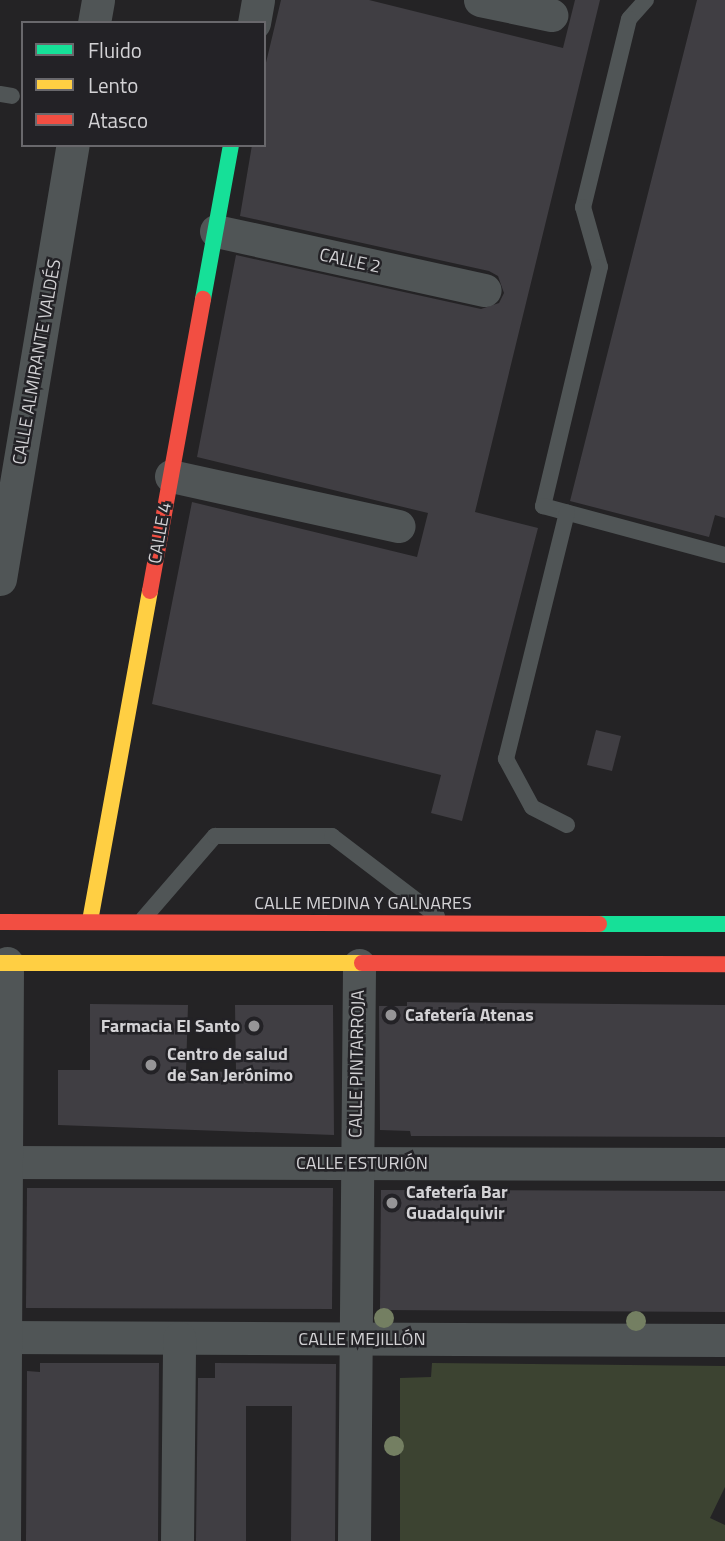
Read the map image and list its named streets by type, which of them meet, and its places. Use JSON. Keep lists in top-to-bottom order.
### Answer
{
  "streets": {
    "main road": ["CALLE 4", "CALLE MEDINA Y GALNARES"],
    "street": [
      "CALLE 2",
      "CALLE ALMIRANTE VALDÉS",
      "CALLE PINTARROJA",
      "CALLE ESTURIÓN",
      "CALLE MEJILLÓN"
    ]
  },
  "crossings": [
    ["CALLE 2", "CALLE 4"],
    ["CALLE 4", "CALLE MEDINA Y GALNARES"],
    ["CALLE PINTARROJA", "CALLE ESTURIÓN"],
    ["CALLE PINTARROJA", "CALLE MEJILLÓN"]
  ],
  "places": [
    "Cafetería Atenas",
    "Farmacia El Santo",
    "Centro de salud de San Jerónimo",
    "Cafetería Bar Guadalquivir"
  ],
  "legend": ["Fluido", "Lento", "Atasco"]
}
